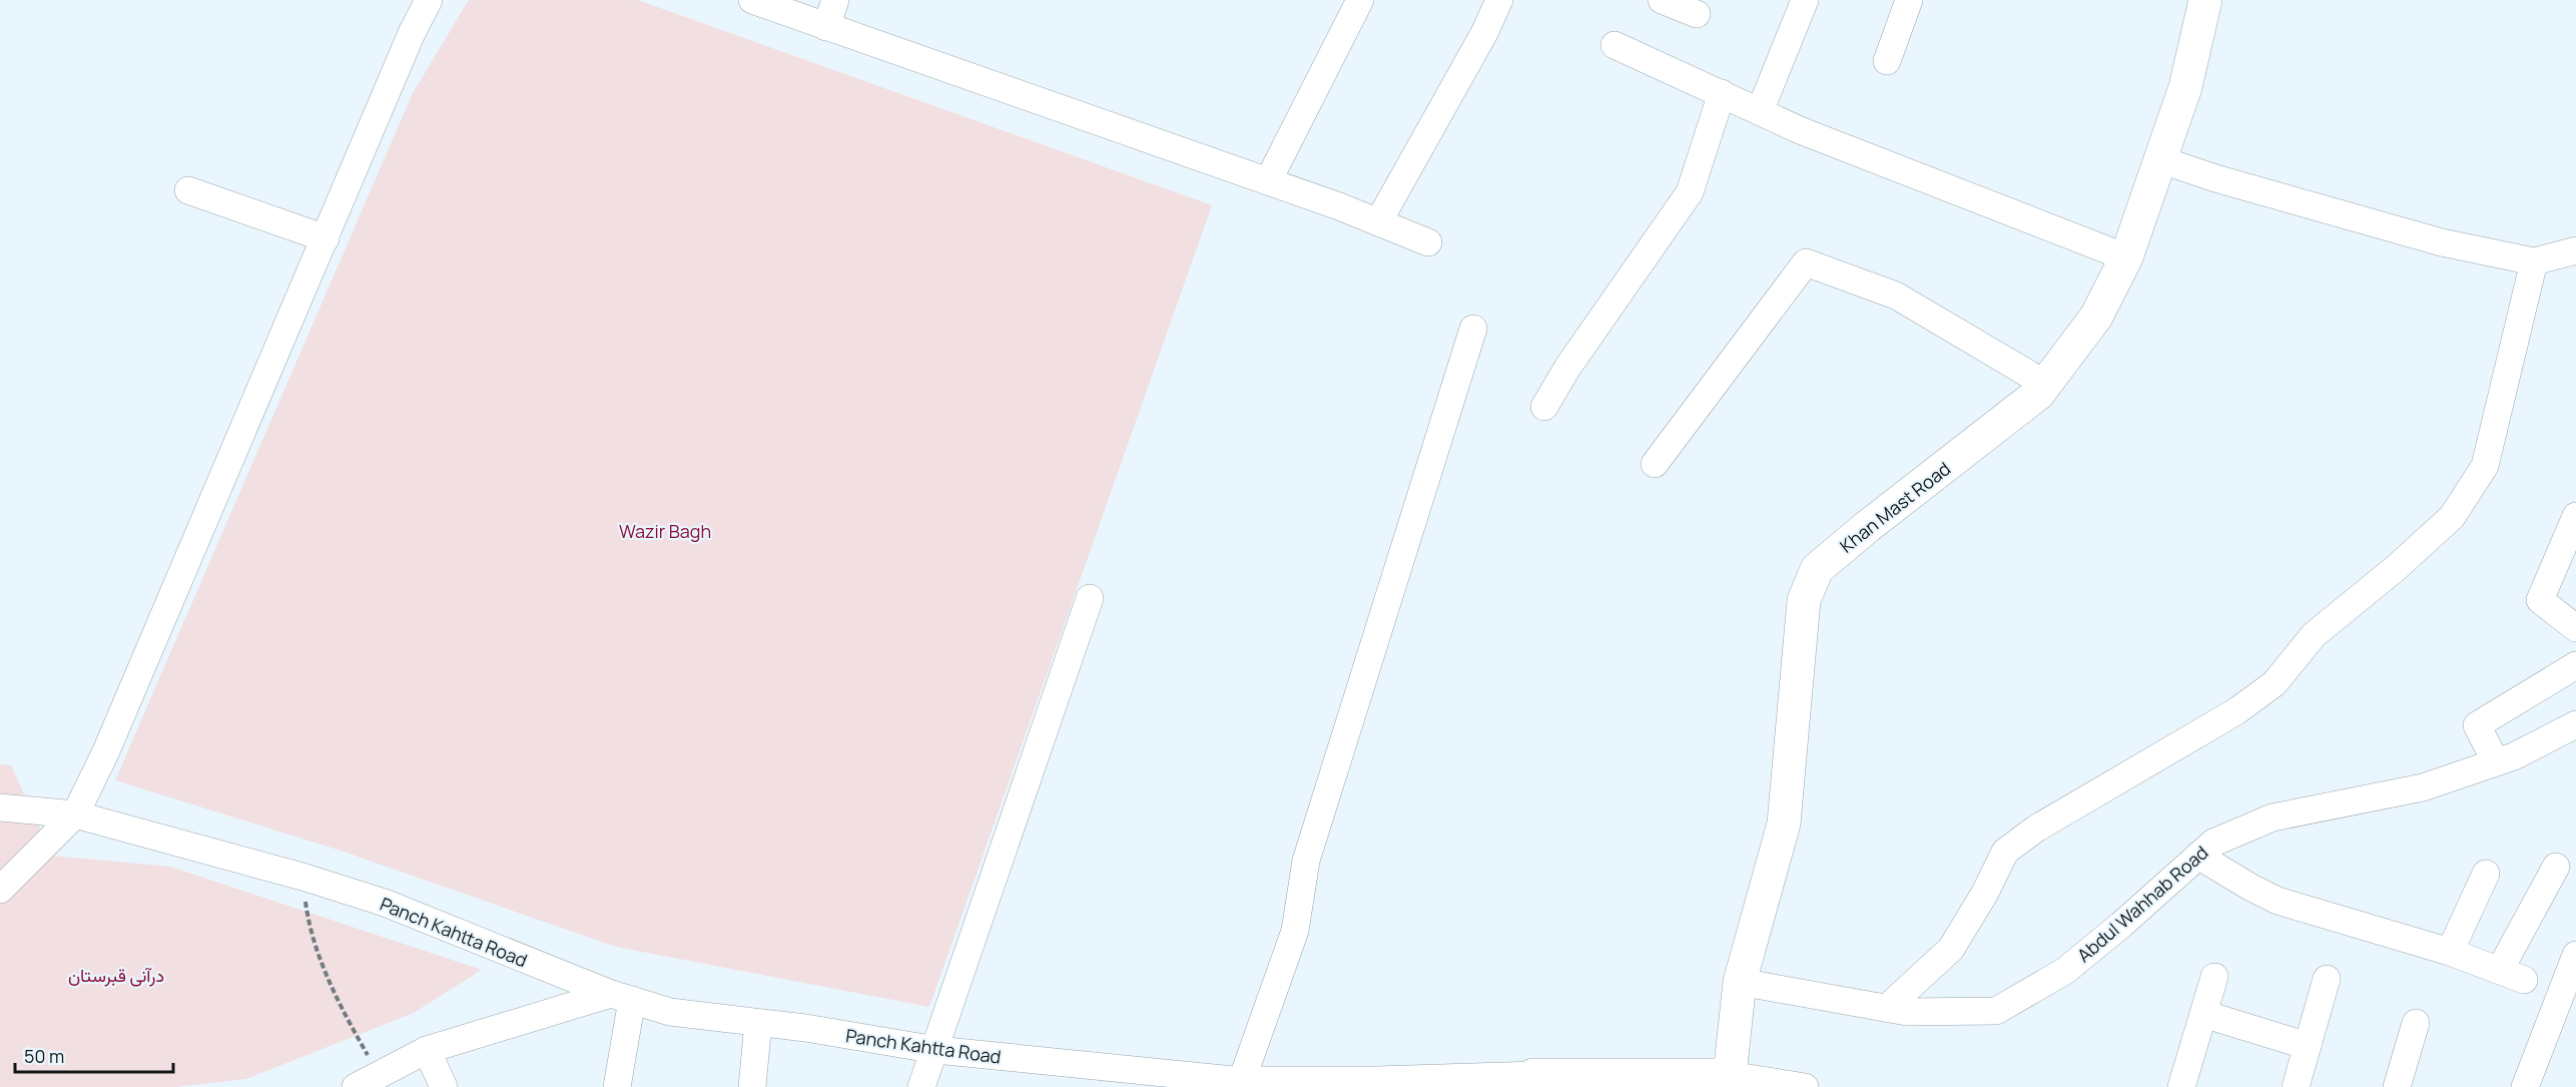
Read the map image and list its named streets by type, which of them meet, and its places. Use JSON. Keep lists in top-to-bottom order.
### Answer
{
  "streets": {
    "main road": ["Khan Mast Road", "Panch Kahtta Road"],
    "street": ["Abdul Wahhab Road"]
  },
  "crossings": [
    ["Khan Mast Road", "Abdul Wahhab Road"],
    ["Khan Mast Road", "Panch Kahtta Road"]
  ],
  "parks": ["Wazir Bagh", "درآنی قبرستان"],
  "scale_bar": "50 m"
}
